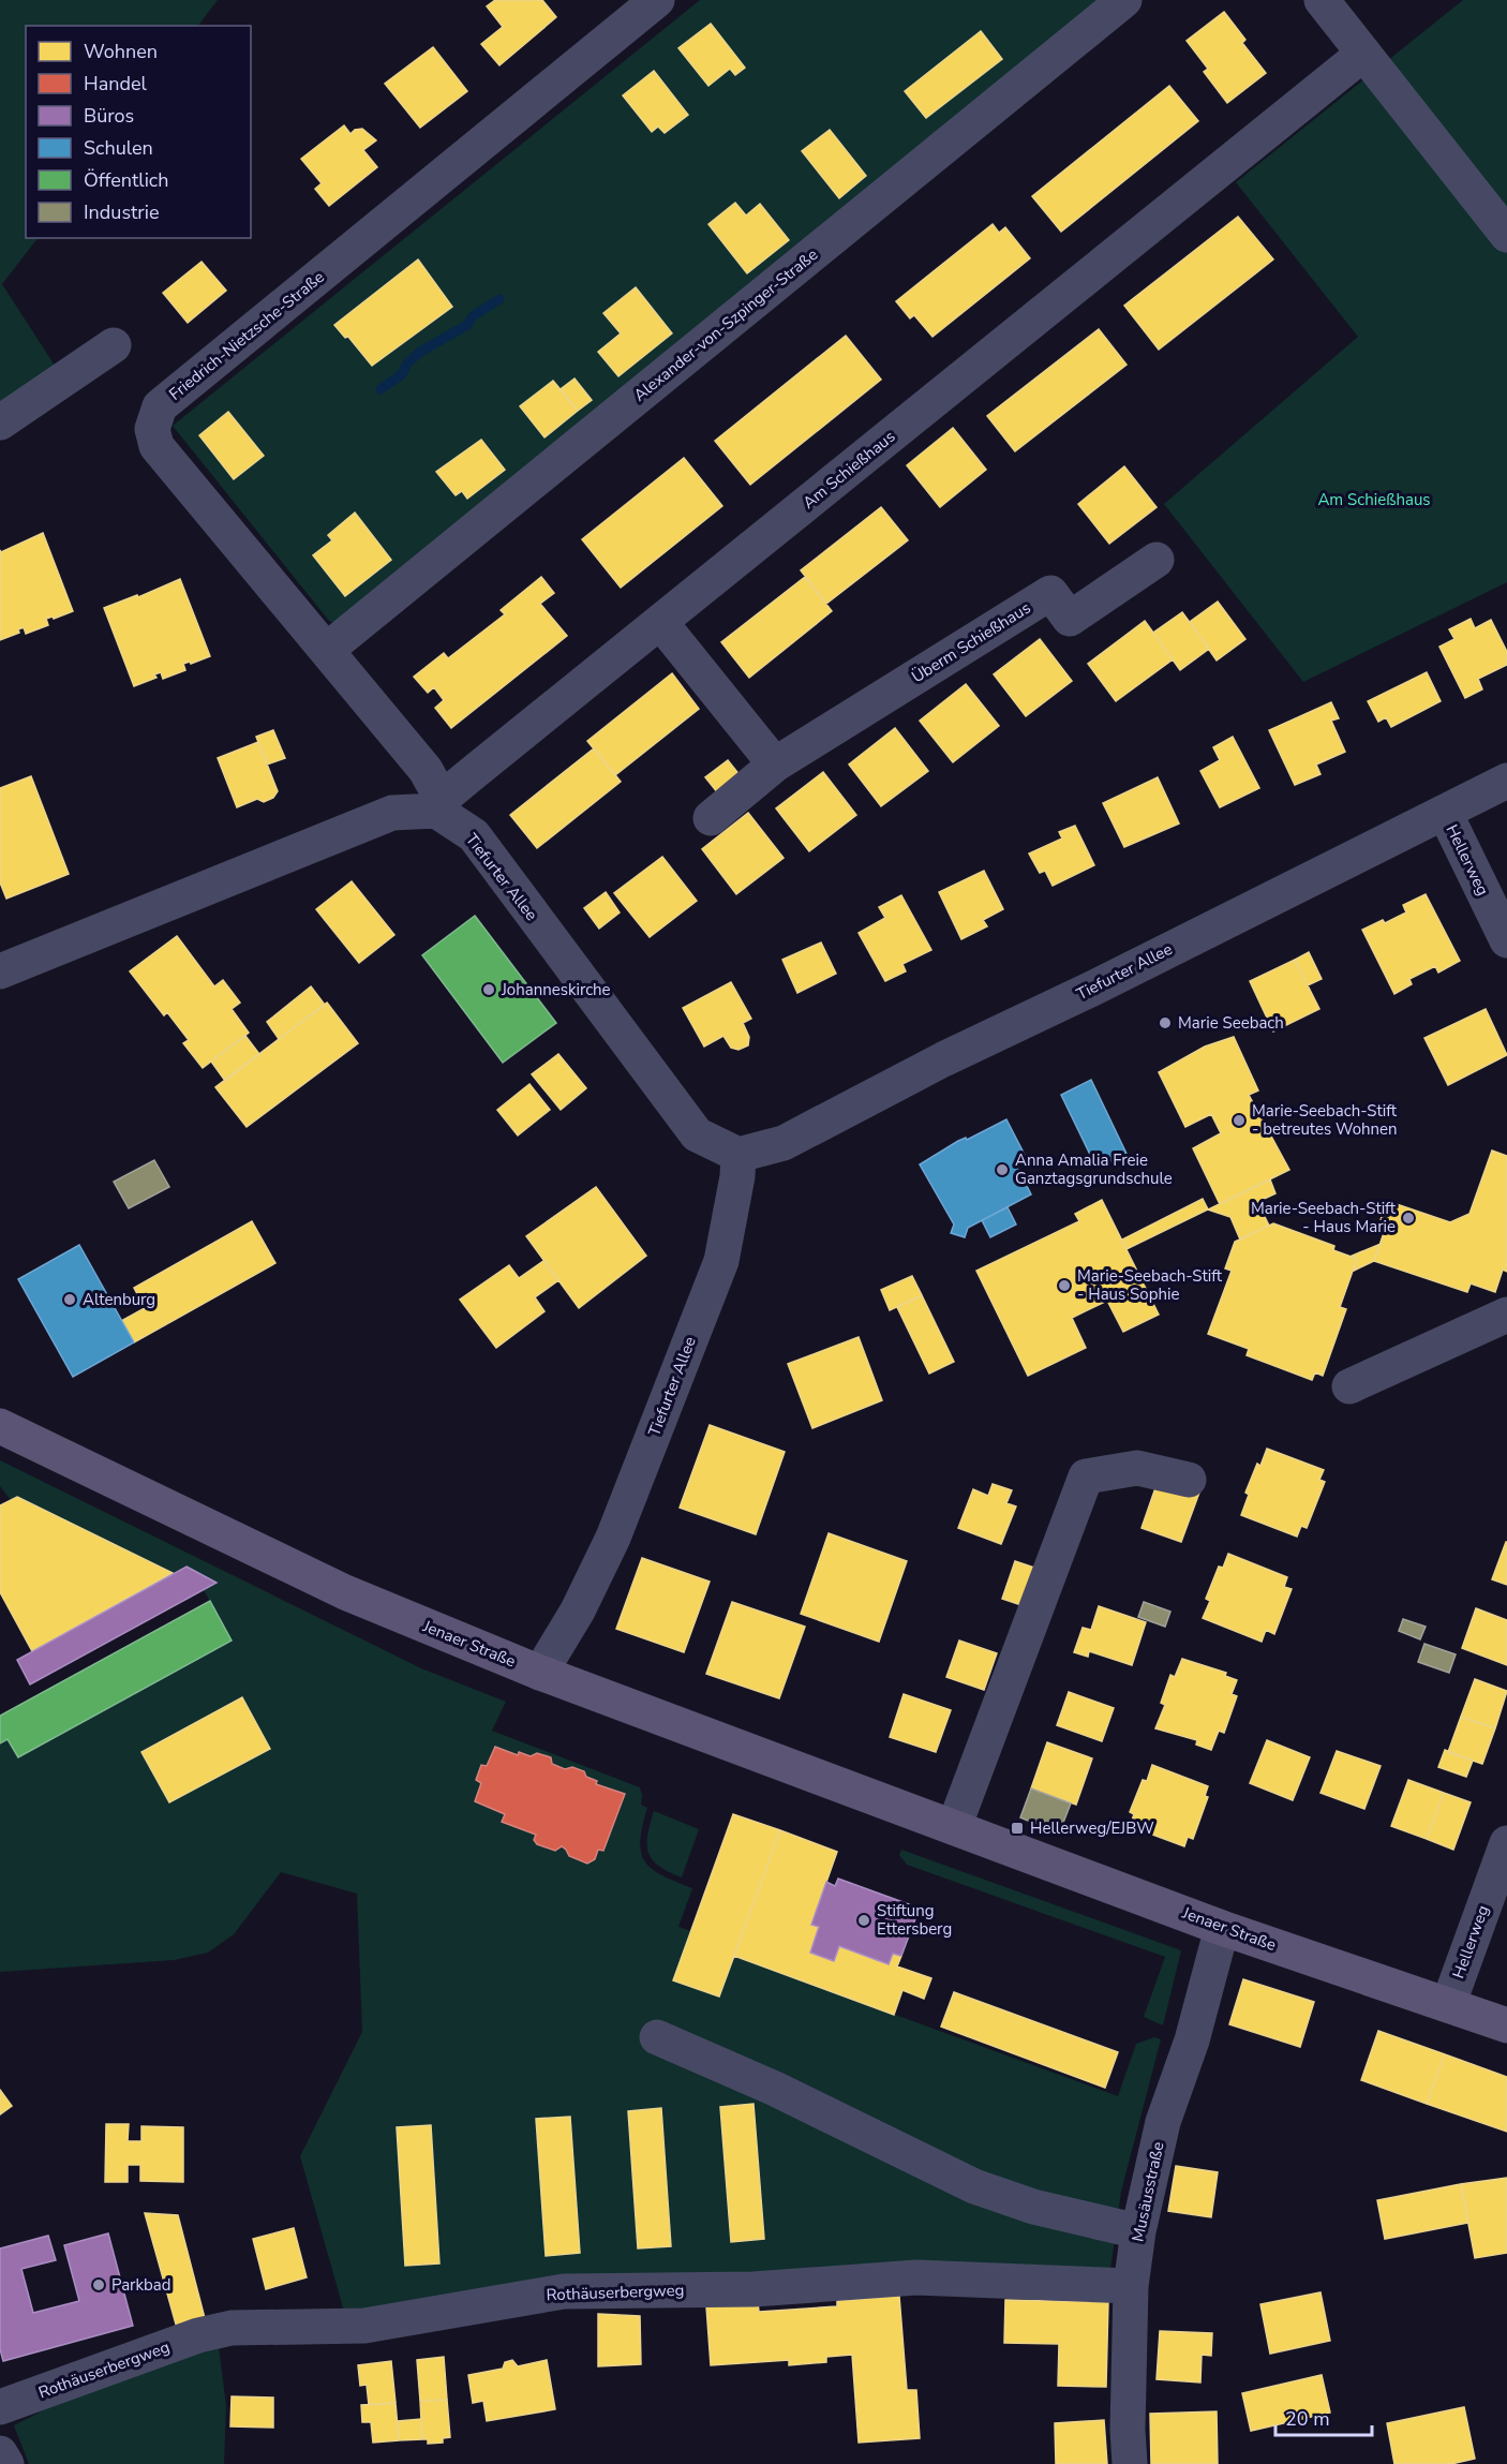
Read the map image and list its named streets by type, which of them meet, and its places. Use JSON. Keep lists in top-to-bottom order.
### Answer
{
  "streets": {
    "main road": ["Jenaer Straße"],
    "street": [
      "Alexander-von-Szpinger-Straße",
      "Friedrich-Nietzsche-Straße",
      "Am Schießhaus",
      "Überm Schießhaus",
      "Hellerweg",
      "Tiefurter Allee",
      "Musäusstraße",
      "Rothäuserbergweg"
    ]
  },
  "crossings": [
    ["Alexander-von-Szpinger-Straße", "Friedrich-Nietzsche-Straße"],
    ["Friedrich-Nietzsche-Straße", "Am Schießhaus"],
    ["Friedrich-Nietzsche-Straße", "Tiefurter Allee"],
    ["Am Schießhaus", "Tiefurter Allee"],
    ["Hellerweg", "Tiefurter Allee"],
    ["Hellerweg", "Jenaer Straße"],
    ["Tiefurter Allee", "Jenaer Straße"],
    ["Jenaer Straße", "Musäusstraße"],
    ["Musäusstraße", "Rothäuserbergweg"]
  ],
  "parks": ["Am Schießhaus"],
  "places": {
    "other": [
      "Johanneskirche",
      "Marie Seebach",
      "Marie-Seebach-Stift - betreutes Wohnen",
      "Anna Amalia Freie Ganztagsgrundschule",
      "Marie-Seebach-Stift - Haus Marie",
      "Marie-Seebach-Stift - Haus Sophie",
      "Altenburg",
      "Stiftung Ettersberg",
      "Parkbad"
    ],
    "transit": ["Hellerweg/EJBW"]
  },
  "legend": [
    "Wohnen",
    "Handel",
    "Büros",
    "Schulen",
    "Öffentlich",
    "Industrie"
  ],
  "scale_bar": "20 m"
}
